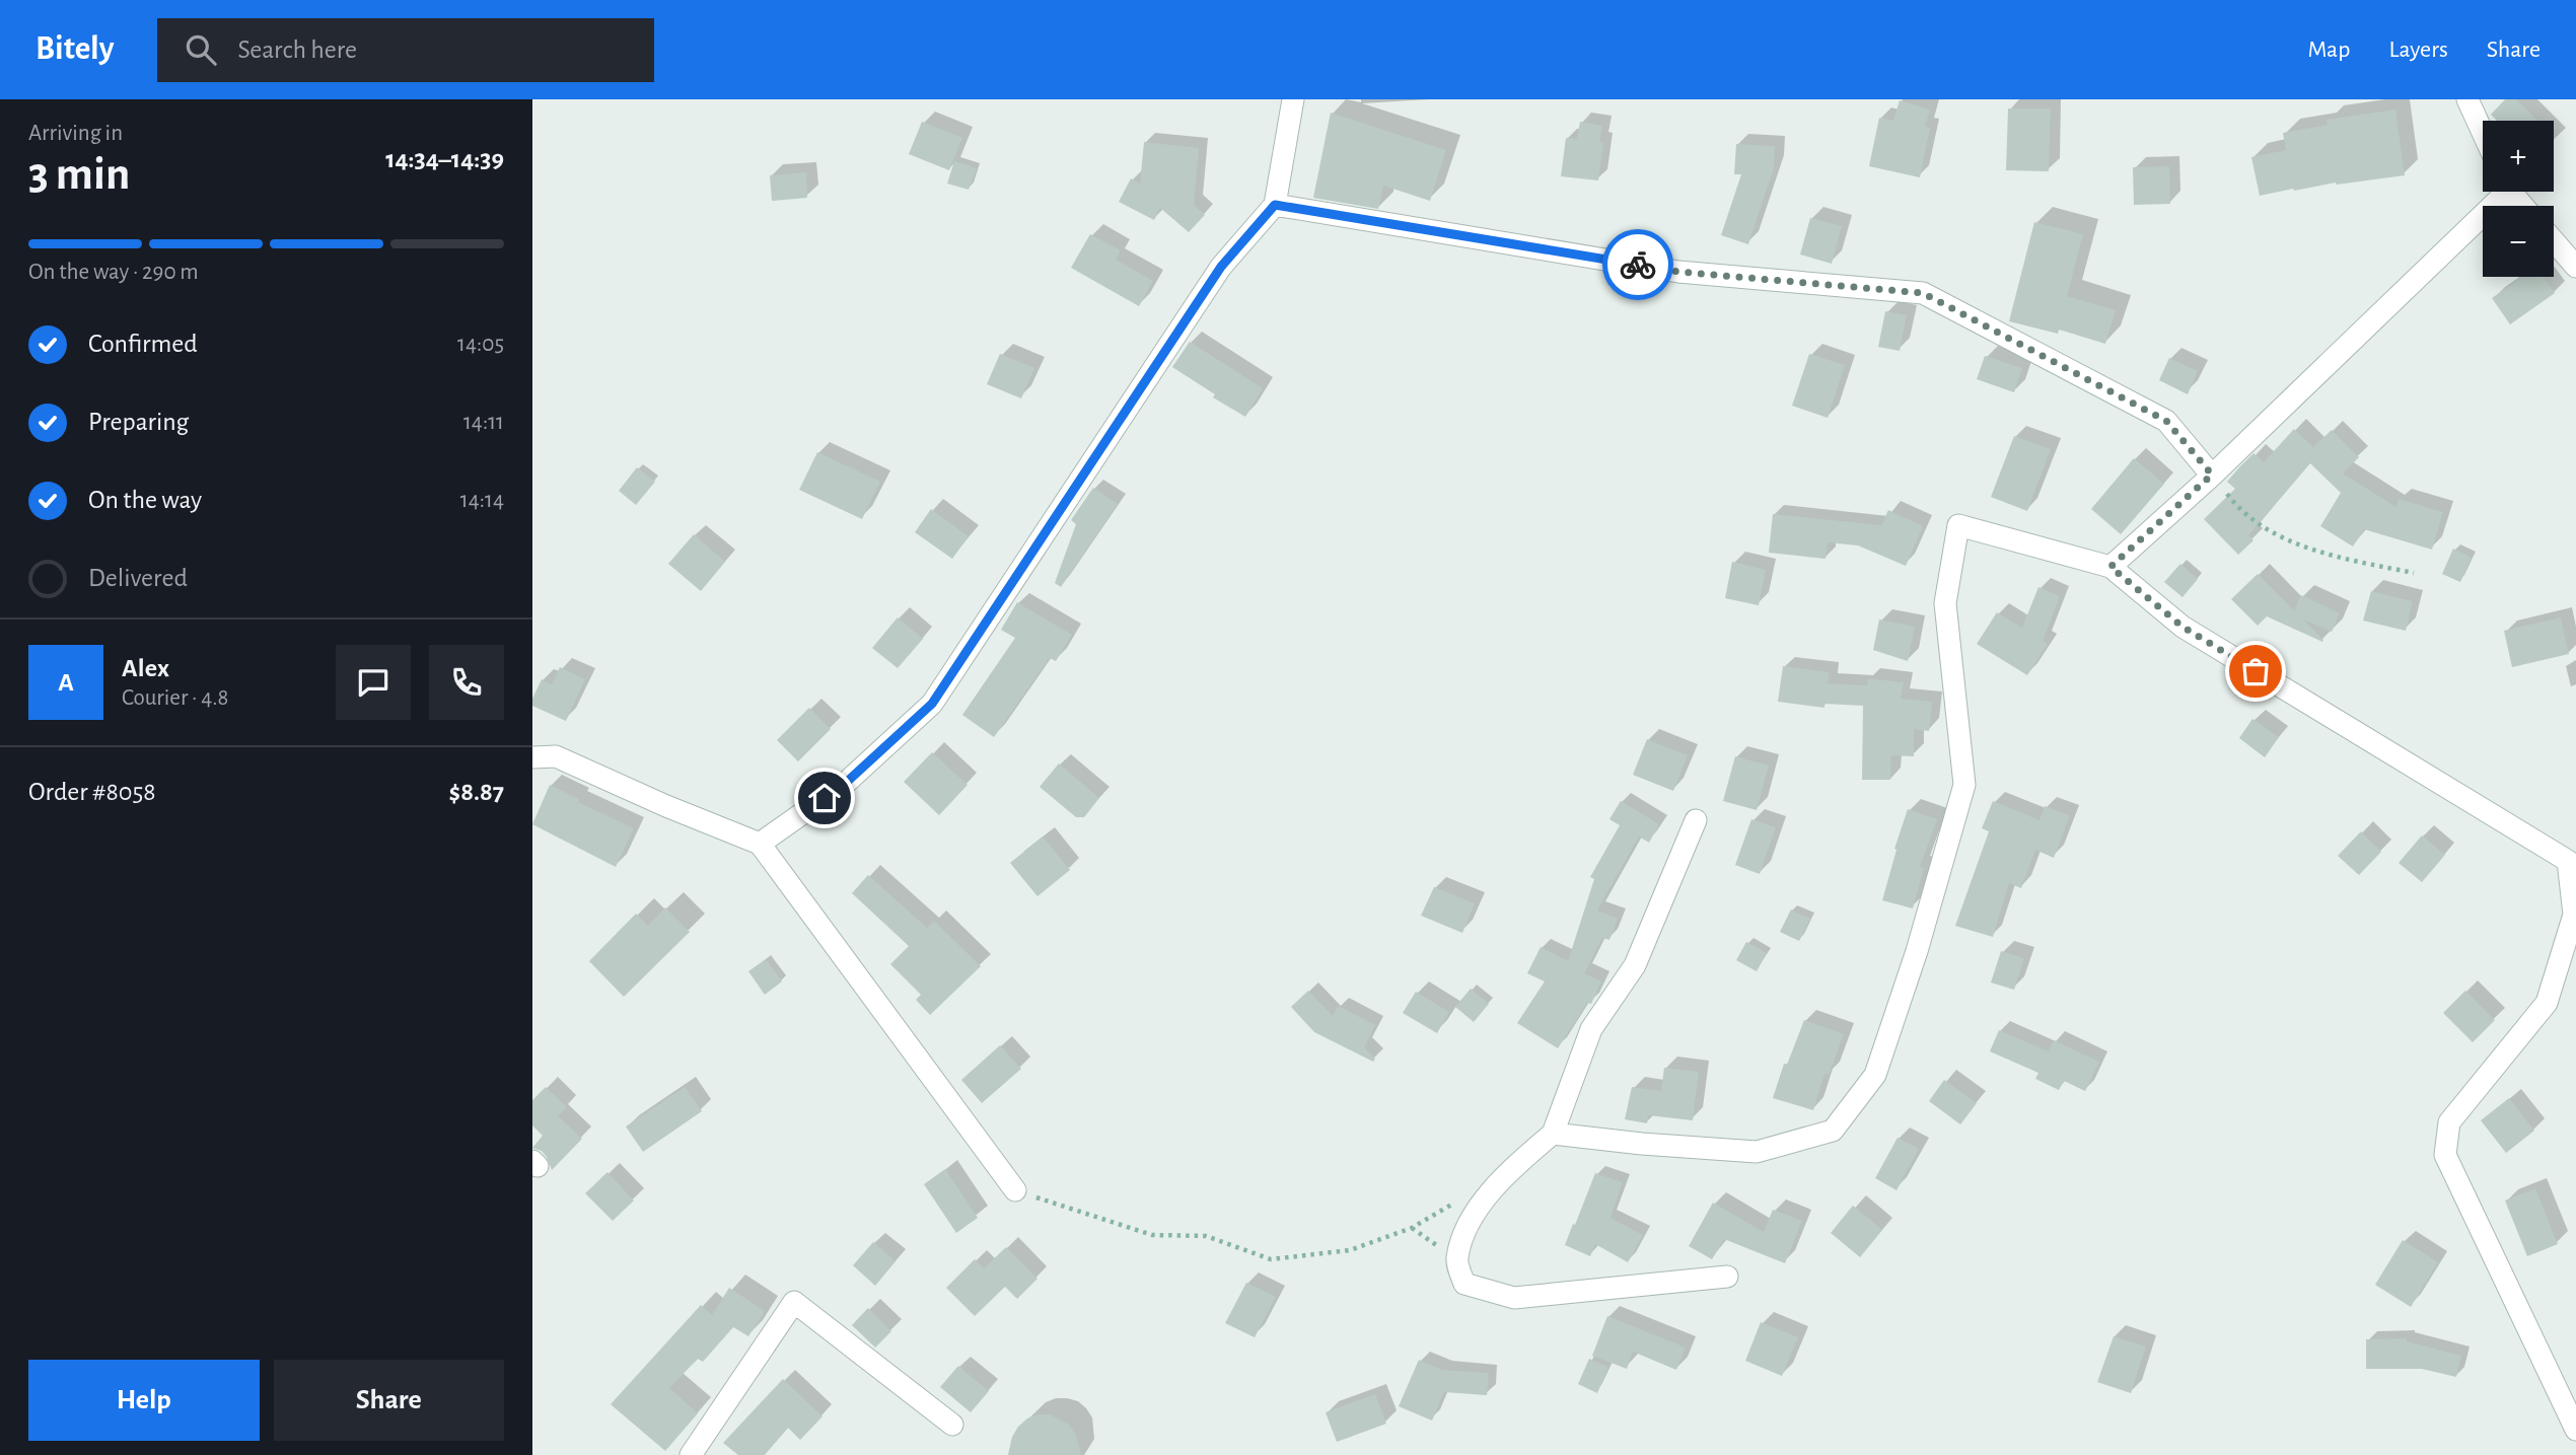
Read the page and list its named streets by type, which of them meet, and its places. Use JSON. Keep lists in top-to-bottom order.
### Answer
{
  "page": {
    "header": "Bitely",
    "search": "Search here",
    "nav": ["Map", "Layers", "Share"],
    "heading": ["3 min", "Arriving in", "14:34–14:39"],
    "panel": [
      "Alex",
      "Courier · 4.8",
      "Order #8058",
      "$8.87"
    ],
    "map_buttons": ["+", "−"],
    "bar": "On the way · 290 m",
    "list": [
      ["Confirmed", "14:05"],
      ["Preparing", "14:11"],
      ["On the way", "14:14"],
      "Delivered"
    ],
    "round": "A",
    "buttons": ["Help", "Share"]
  }
}
